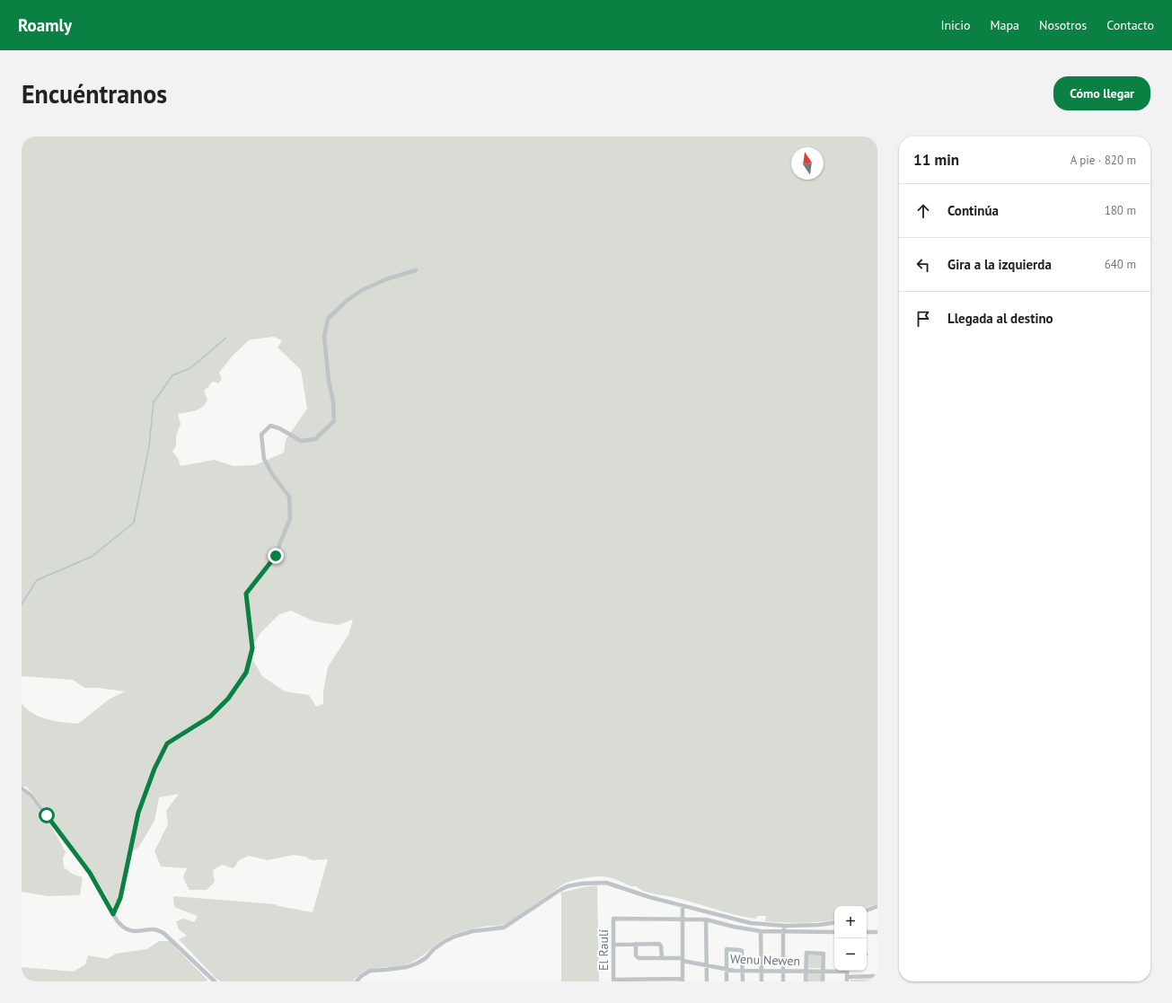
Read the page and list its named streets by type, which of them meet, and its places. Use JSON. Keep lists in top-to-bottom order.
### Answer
{
  "streets": {
    "street": ["El Raulí", "Wenu Newen"]
  },
  "north": "top",
  "page": {
    "header": "Roamly",
    "nav": [
      "Inicio",
      "Mapa",
      "Nosotros",
      "Contacto"
    ],
    "buttons": "Cómo llegar",
    "title": "Encuéntranos",
    "heading": ["11 min", "A pie · 820 m"],
    "list": [
      ["Continúa", "180 m"],
      ["Gira a la izquierda", "640 m"],
      "Llegada al destino"
    ],
    "map_buttons": ["+", "−"]
  }
}
